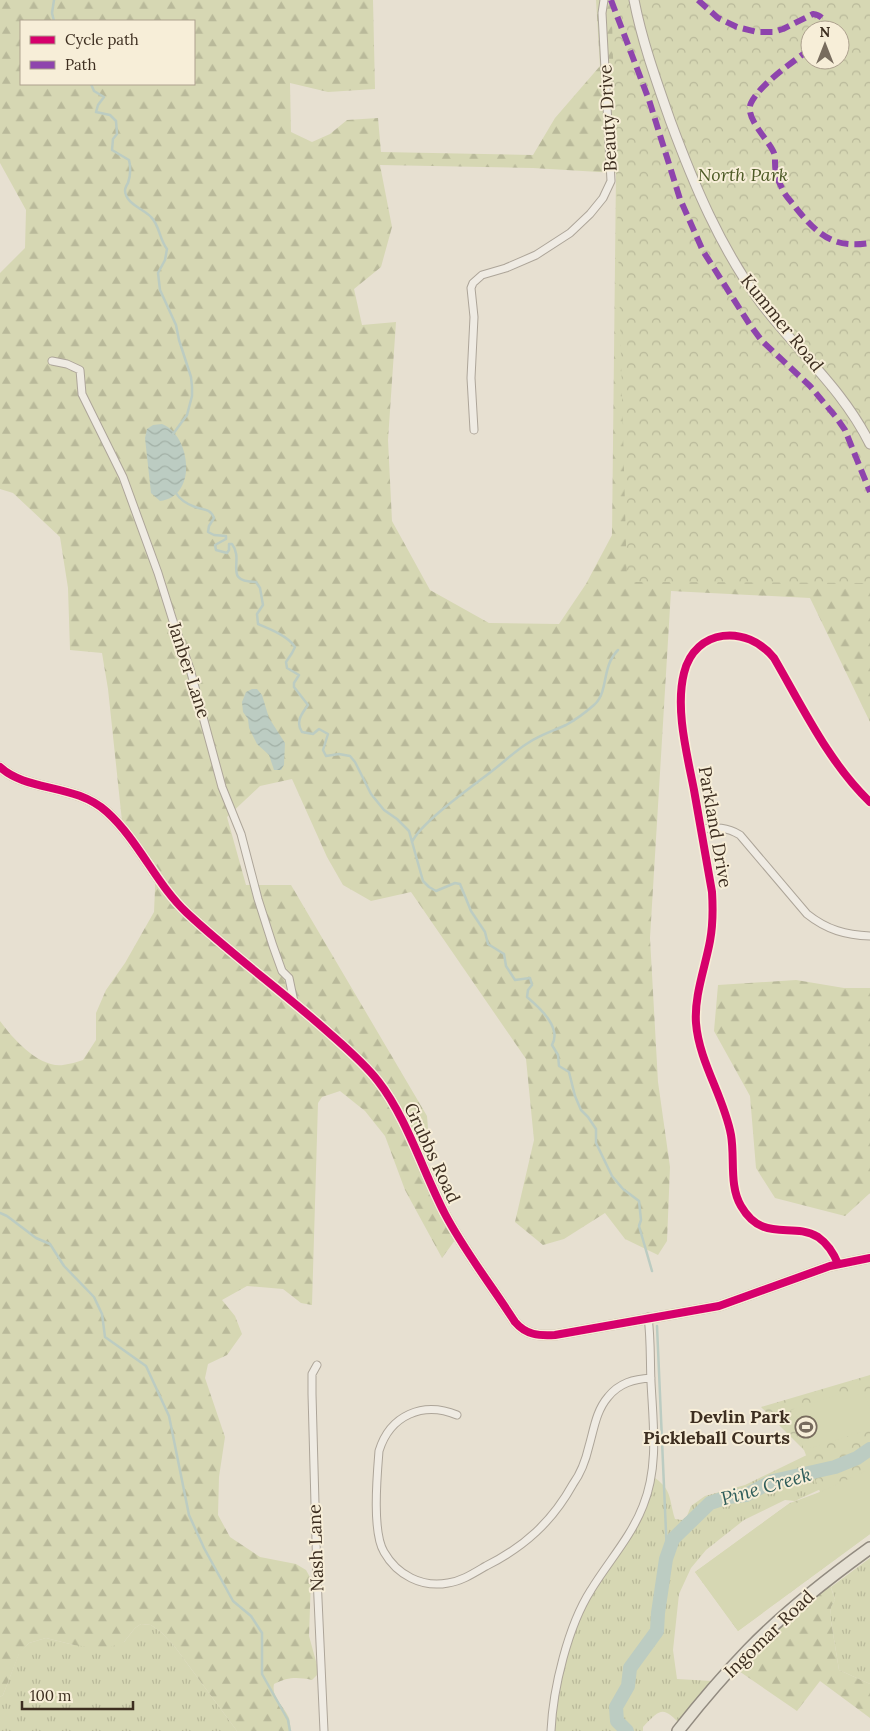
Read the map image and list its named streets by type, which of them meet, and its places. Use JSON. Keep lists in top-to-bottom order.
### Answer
{
  "streets": {
    "main road": ["Ingomar Road"],
    "street": [
      "Beauty Drive",
      "Kummer Road",
      "Janber Lane",
      "Parkland Drive",
      "Grubbs Road",
      "Nash Lane"
    ]
  },
  "crossings": [
    ["Janber Lane", "Grubbs Road"],
    ["Parkland Drive", "Grubbs Road"]
  ],
  "water": ["Pine Creek"],
  "parks": ["North Park"],
  "places": {
    "sports": ["Devlin Park Pickleball Courts"]
  },
  "legend": ["Cycle path", "Path"],
  "scale_bar": "100 m",
  "north": "top"
}
